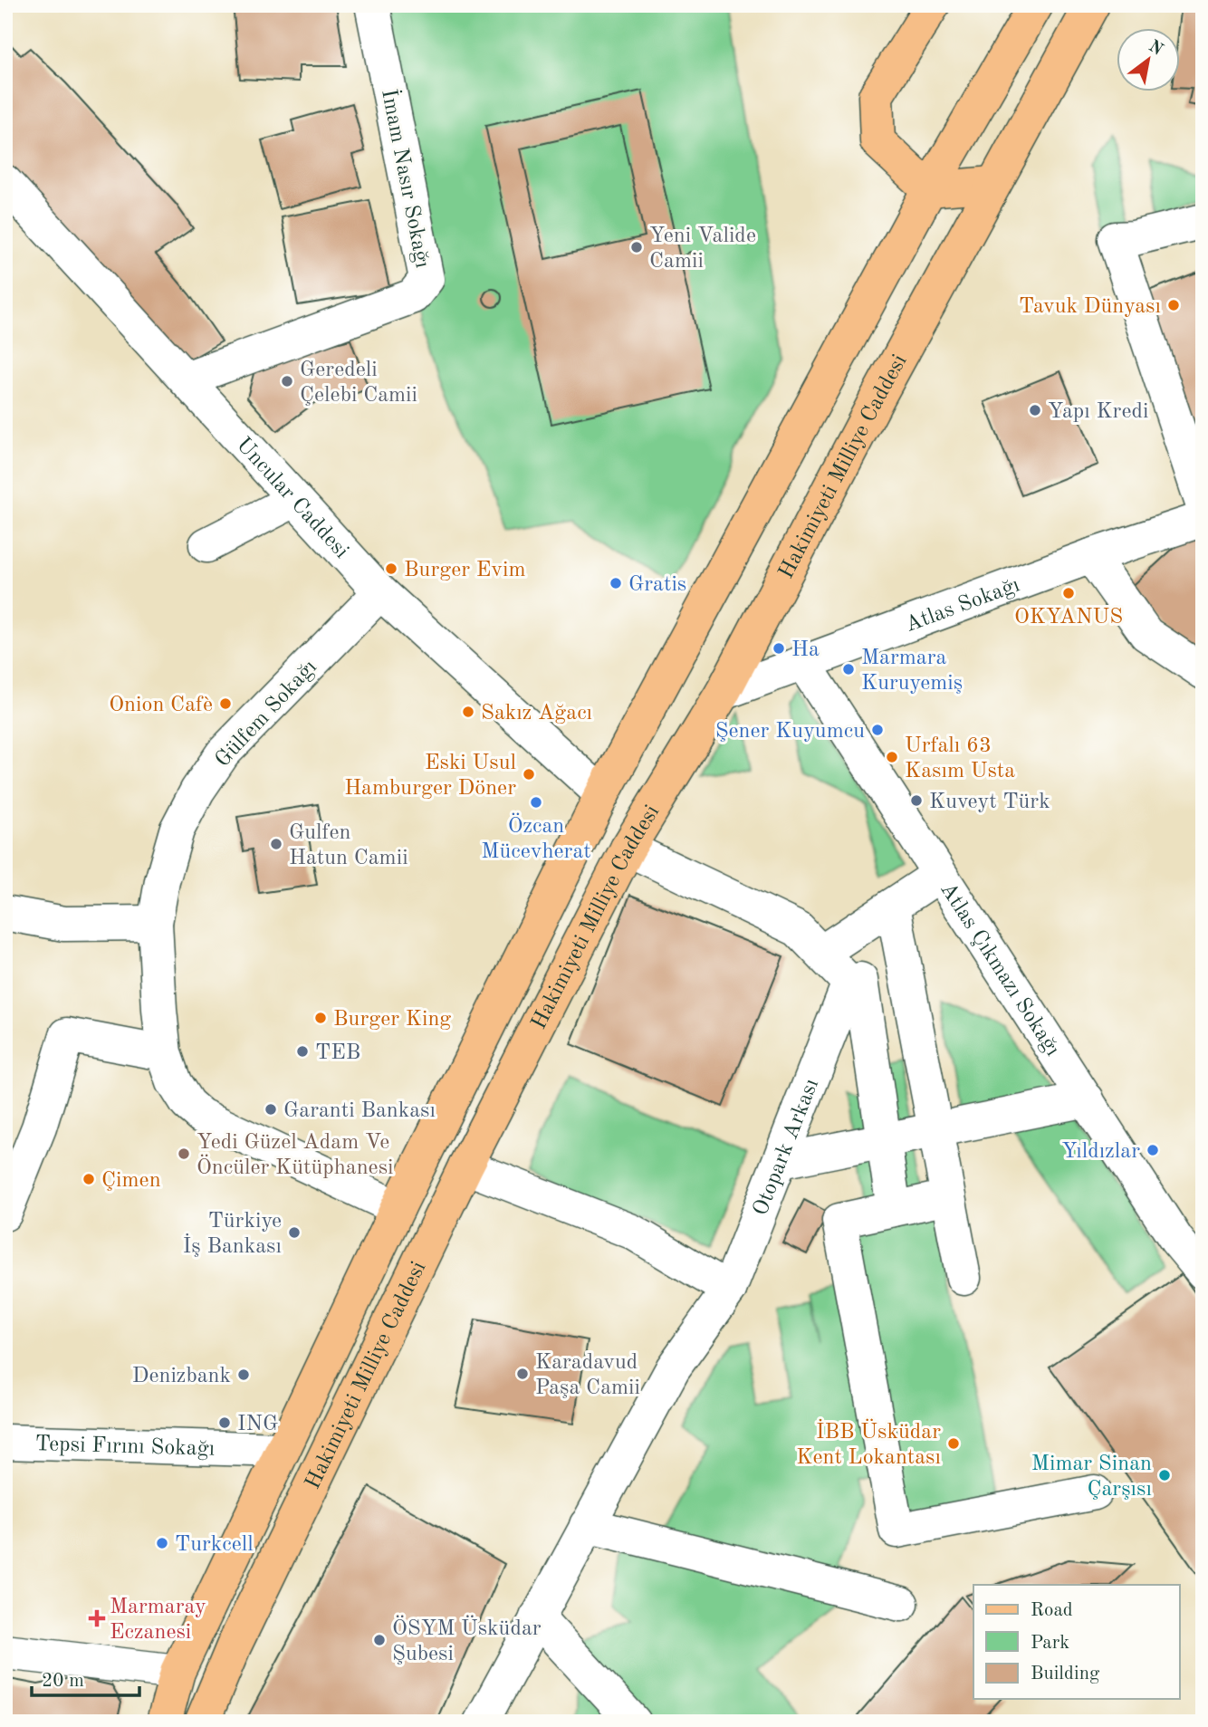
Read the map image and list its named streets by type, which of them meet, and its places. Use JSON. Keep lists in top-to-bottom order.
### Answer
{
  "streets": {
    "main road": ["Hakimiyeti Milliye Caddesi"],
    "street": [
      "İmam Nasır Sokağı",
      "Uncular Caddesi",
      "Atlas Sokağı",
      "Gülfem Sokağı",
      "Atlas Çıkmazı Sokağı",
      "Otopark Arkası",
      "Tepsi Fırını Sokağı"
    ]
  },
  "crossings": [
    ["İmam Nasır Sokağı", "Uncular Caddesi"],
    ["Hakimiyeti Milliye Caddesi", "Uncular Caddesi"],
    ["Hakimiyeti Milliye Caddesi", "Atlas Sokağı"],
    ["Hakimiyeti Milliye Caddesi", "Gülfem Sokağı"],
    ["Hakimiyeti Milliye Caddesi", "Tepsi Fırını Sokağı"],
    ["Uncular Caddesi", "Gülfem Sokağı"],
    ["Atlas Sokağı", "Atlas Çıkmazı Sokağı"]
  ],
  "places": {
    "other": [
      "Yeni Valide Camii",
      "Tavuk Dünyası",
      "Geredeli Çelebi Camii",
      "Yapı Kredi",
      "Burger Evim",
      "Gratis",
      "OKYANUS",
      "Ha",
      "Marmara Kuruyemiş",
      "Onion Cafè",
      "Sakız Ağacı",
      "Şener Kuyumcu",
      "Urfalı 63 Kasım Usta",
      "Eski Usul Hamburger Döner",
      "Kuveyt Türk",
      "Özcan Mücevherat",
      "Gulfen Hatun Camii",
      "Burger King",
      "TEB",
      "Garanti Bankası",
      "Yıldızlar",
      "Yedi Güzel Adam Ve Öncüler Kütüphanesi",
      "Çimen",
      "Türkiye İş Bankası",
      "Karadavud Paşa Camii",
      "Denizbank",
      "ING",
      "İBB Üsküdar Kent Lokantası",
      "Mimar Sinan Çarşısı",
      "Turkcell",
      "ÖSYM Üsküdar Şubesi"
    ],
    "health": ["Marmaray Eczanesi"]
  },
  "legend": ["Road", "Park", "Building"],
  "scale_bar": "20 m",
  "north": "top right"
}
